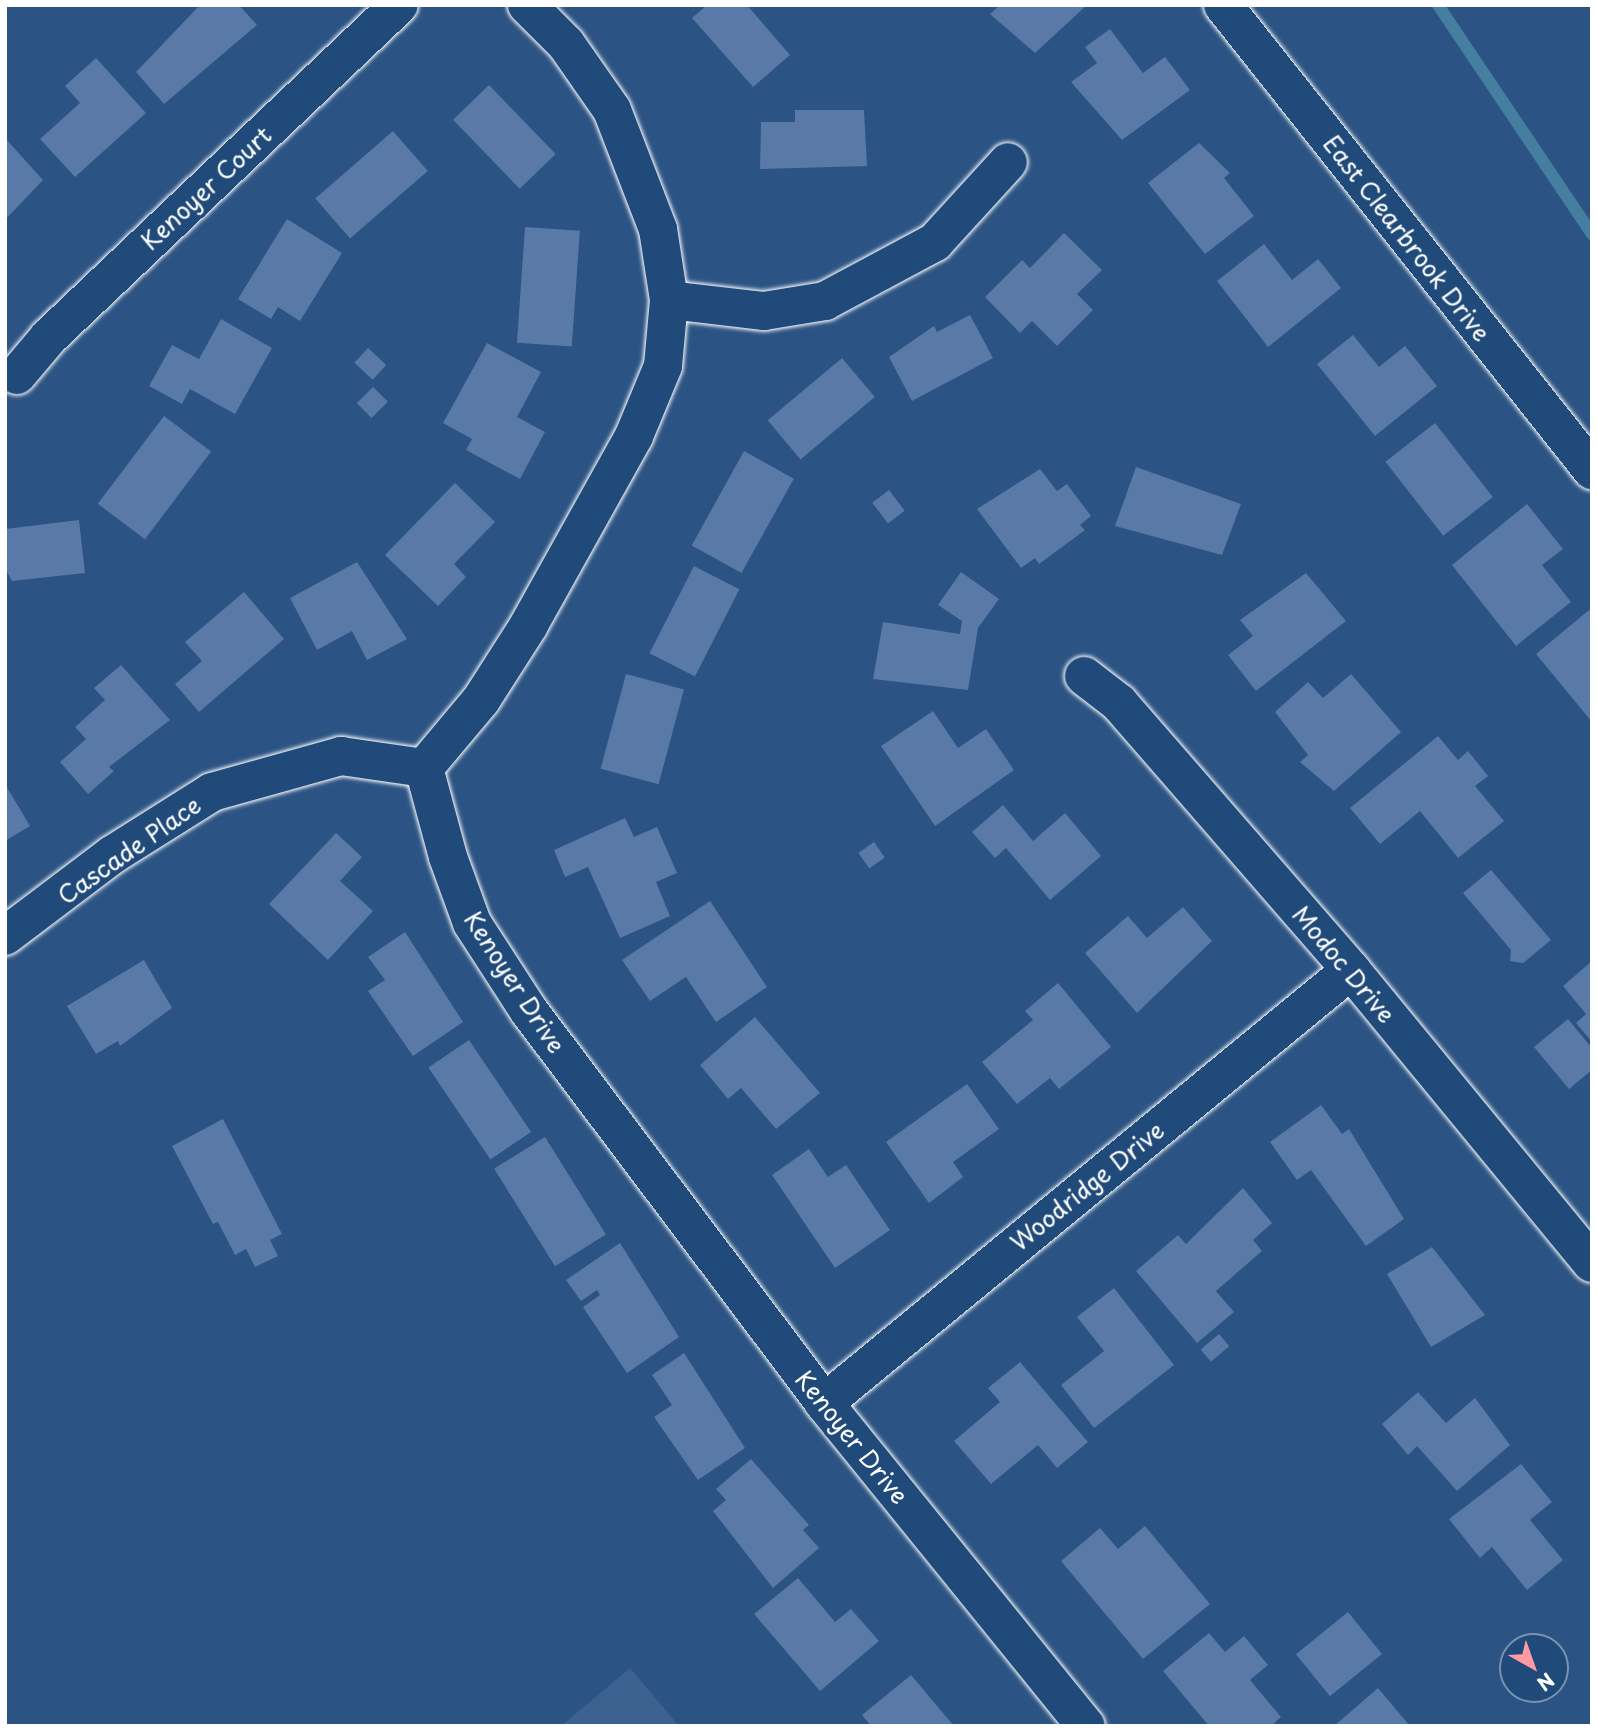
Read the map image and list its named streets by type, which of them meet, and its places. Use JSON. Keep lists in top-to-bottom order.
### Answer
{
  "streets": {
    "street": [
      "Kenoyer Court",
      "East Clearbrook Drive",
      "Cascade Place",
      "Modoc Drive",
      "Kenoyer Drive",
      "Woodridge Drive"
    ]
  },
  "crossings": [
    ["Cascade Place", "Kenoyer Drive"],
    ["Modoc Drive", "Woodridge Drive"],
    ["Kenoyer Drive", "Woodridge Drive"]
  ],
  "north": "bottom right"
}
